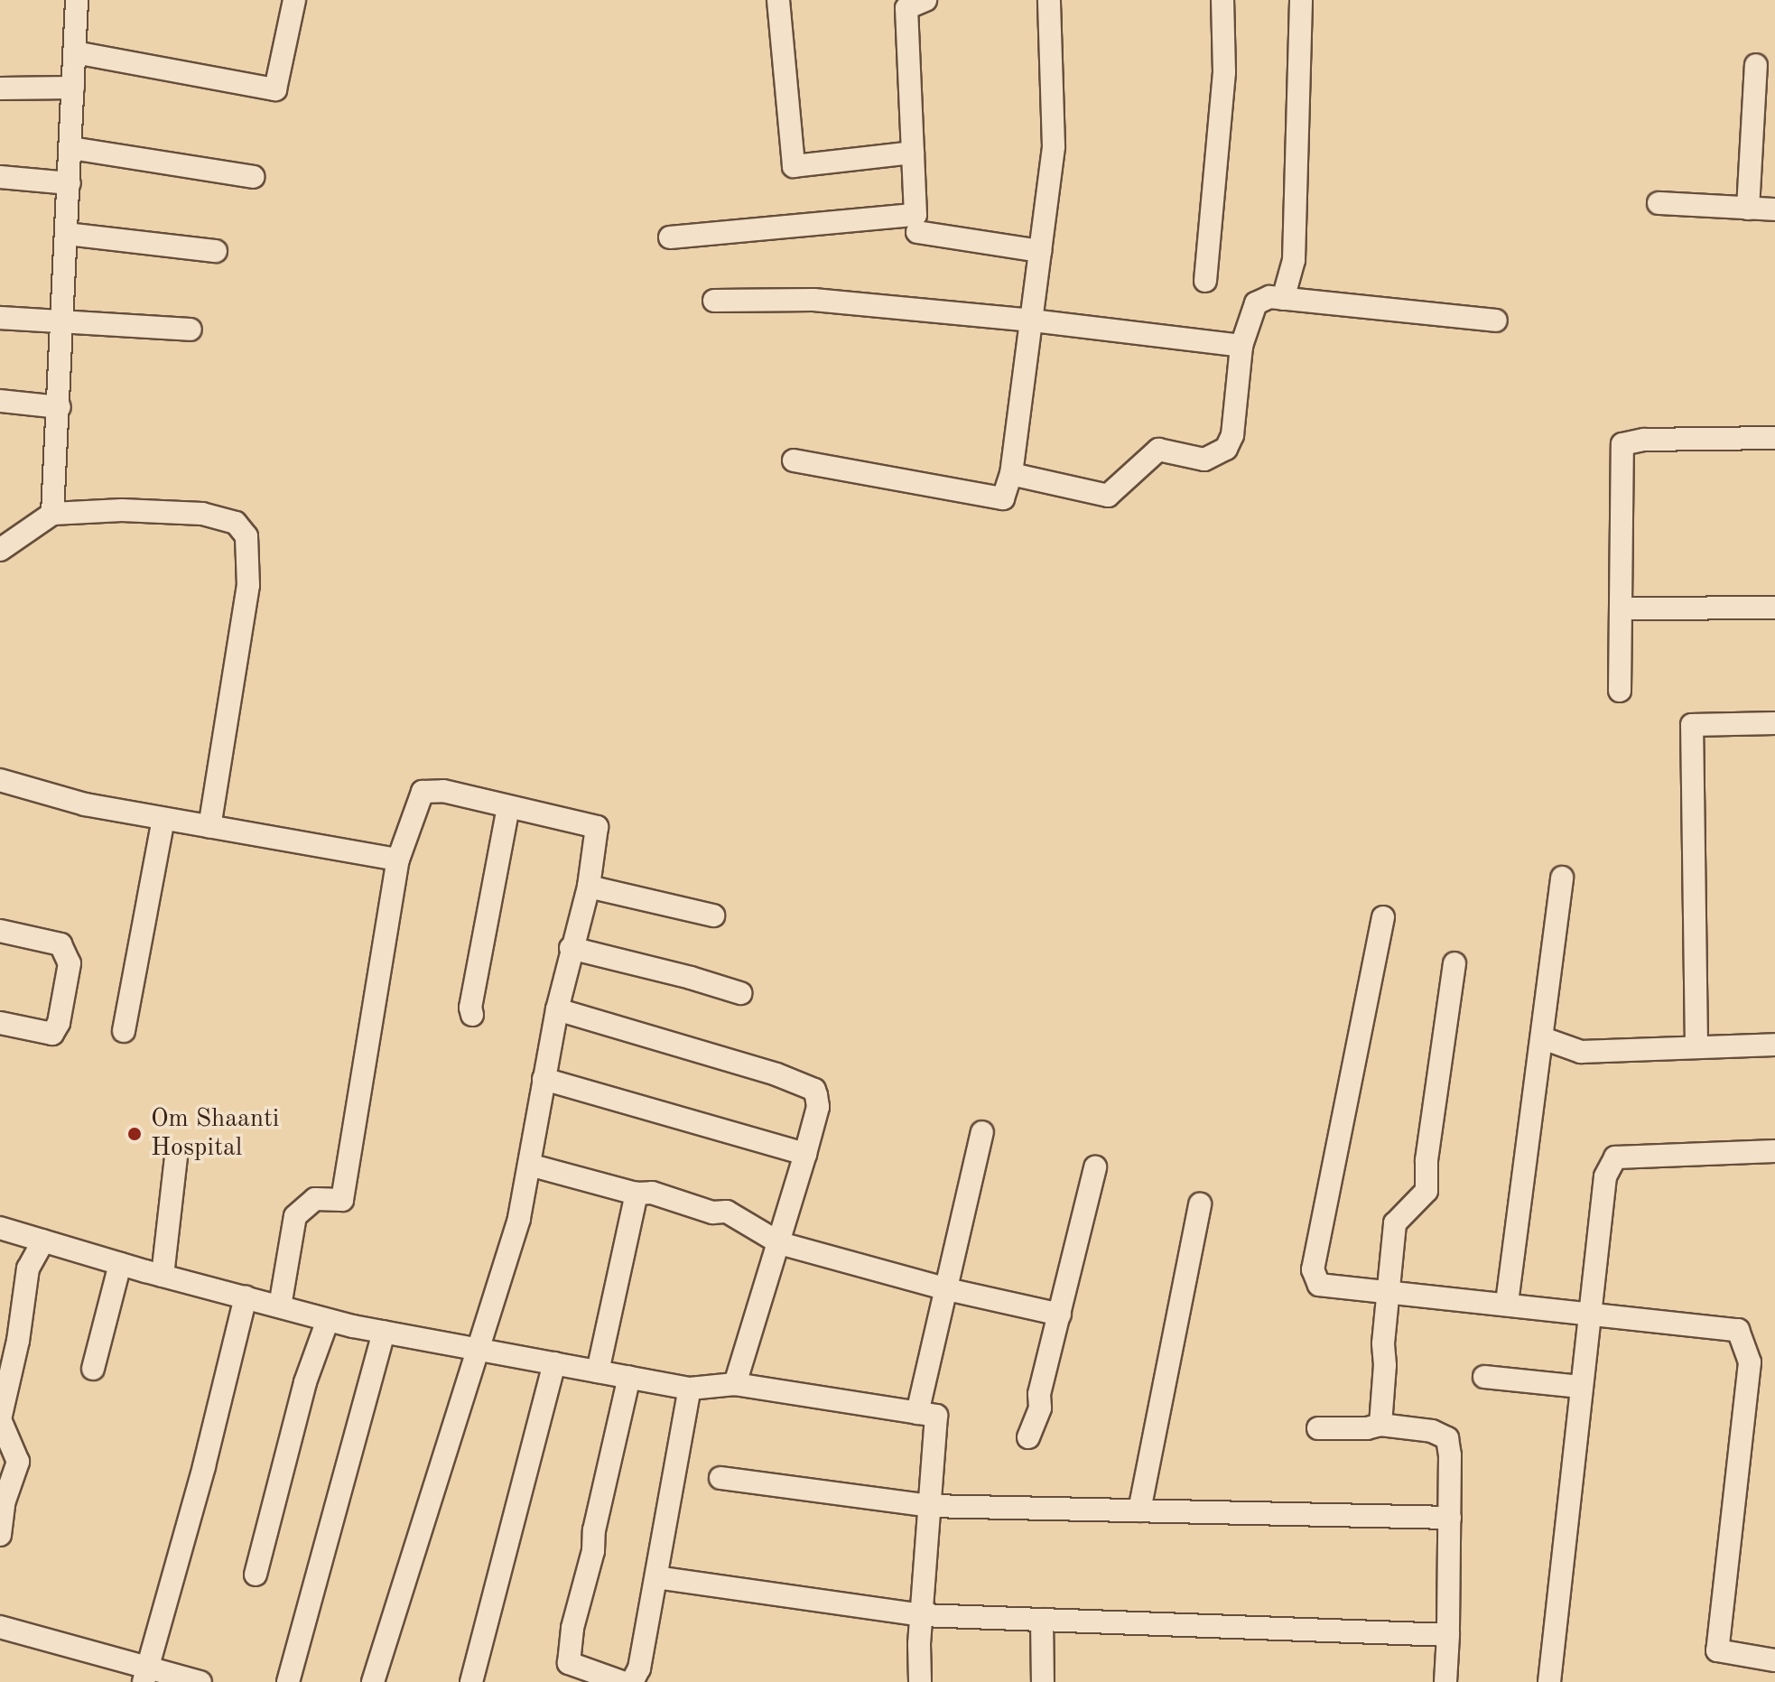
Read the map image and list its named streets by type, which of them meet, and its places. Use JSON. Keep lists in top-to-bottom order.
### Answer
{
  "places": ["Om Shaanti Hospital"]
}
